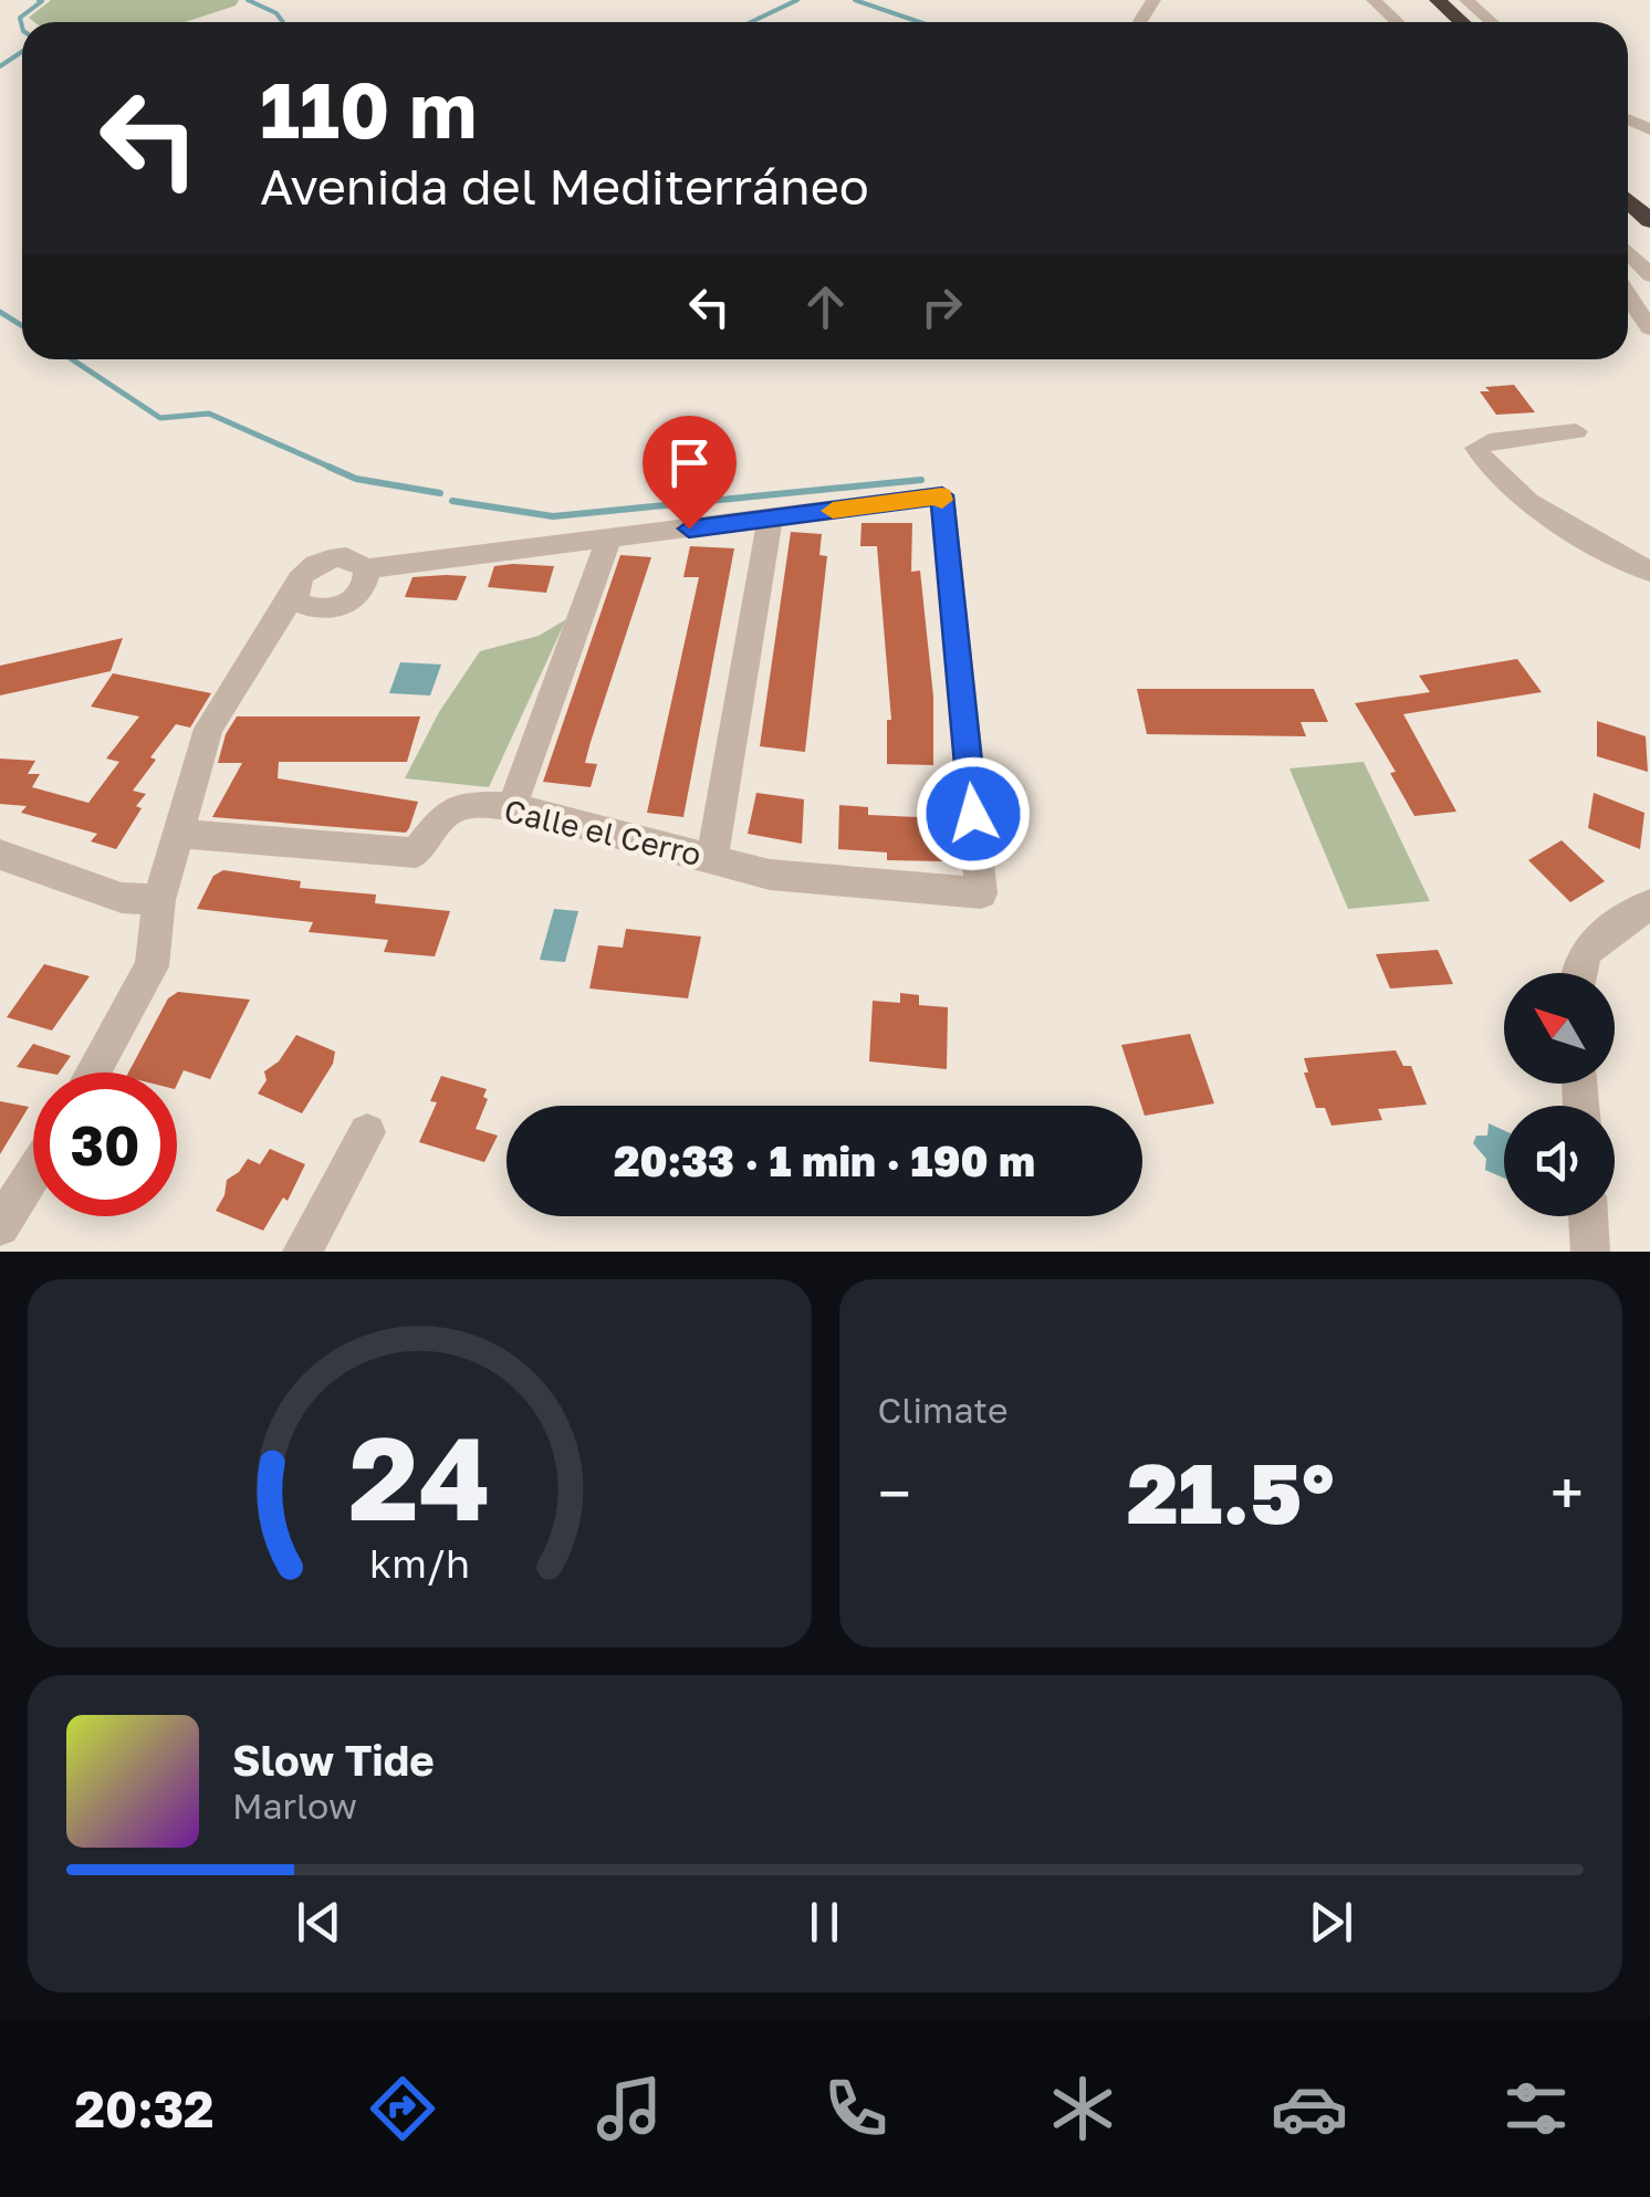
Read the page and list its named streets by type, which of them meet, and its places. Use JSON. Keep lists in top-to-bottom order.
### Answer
{
  "streets": {
    "street": ["Calle el Cerro"]
  },
  "north": "top left",
  "page": {
    "turn": ["110 m", "Avenida del Mediterráneo"],
    "limit": "30",
    "trip": "20:33 · 1 min · 190 m",
    "tile": "Climate",
    "heat": ["−", "21.5°", "+"],
    "song": ["Slow Tide", "Marlow"],
    "tabs": "20:32",
    "gauge": ["24", "km/h"]
  }
}
